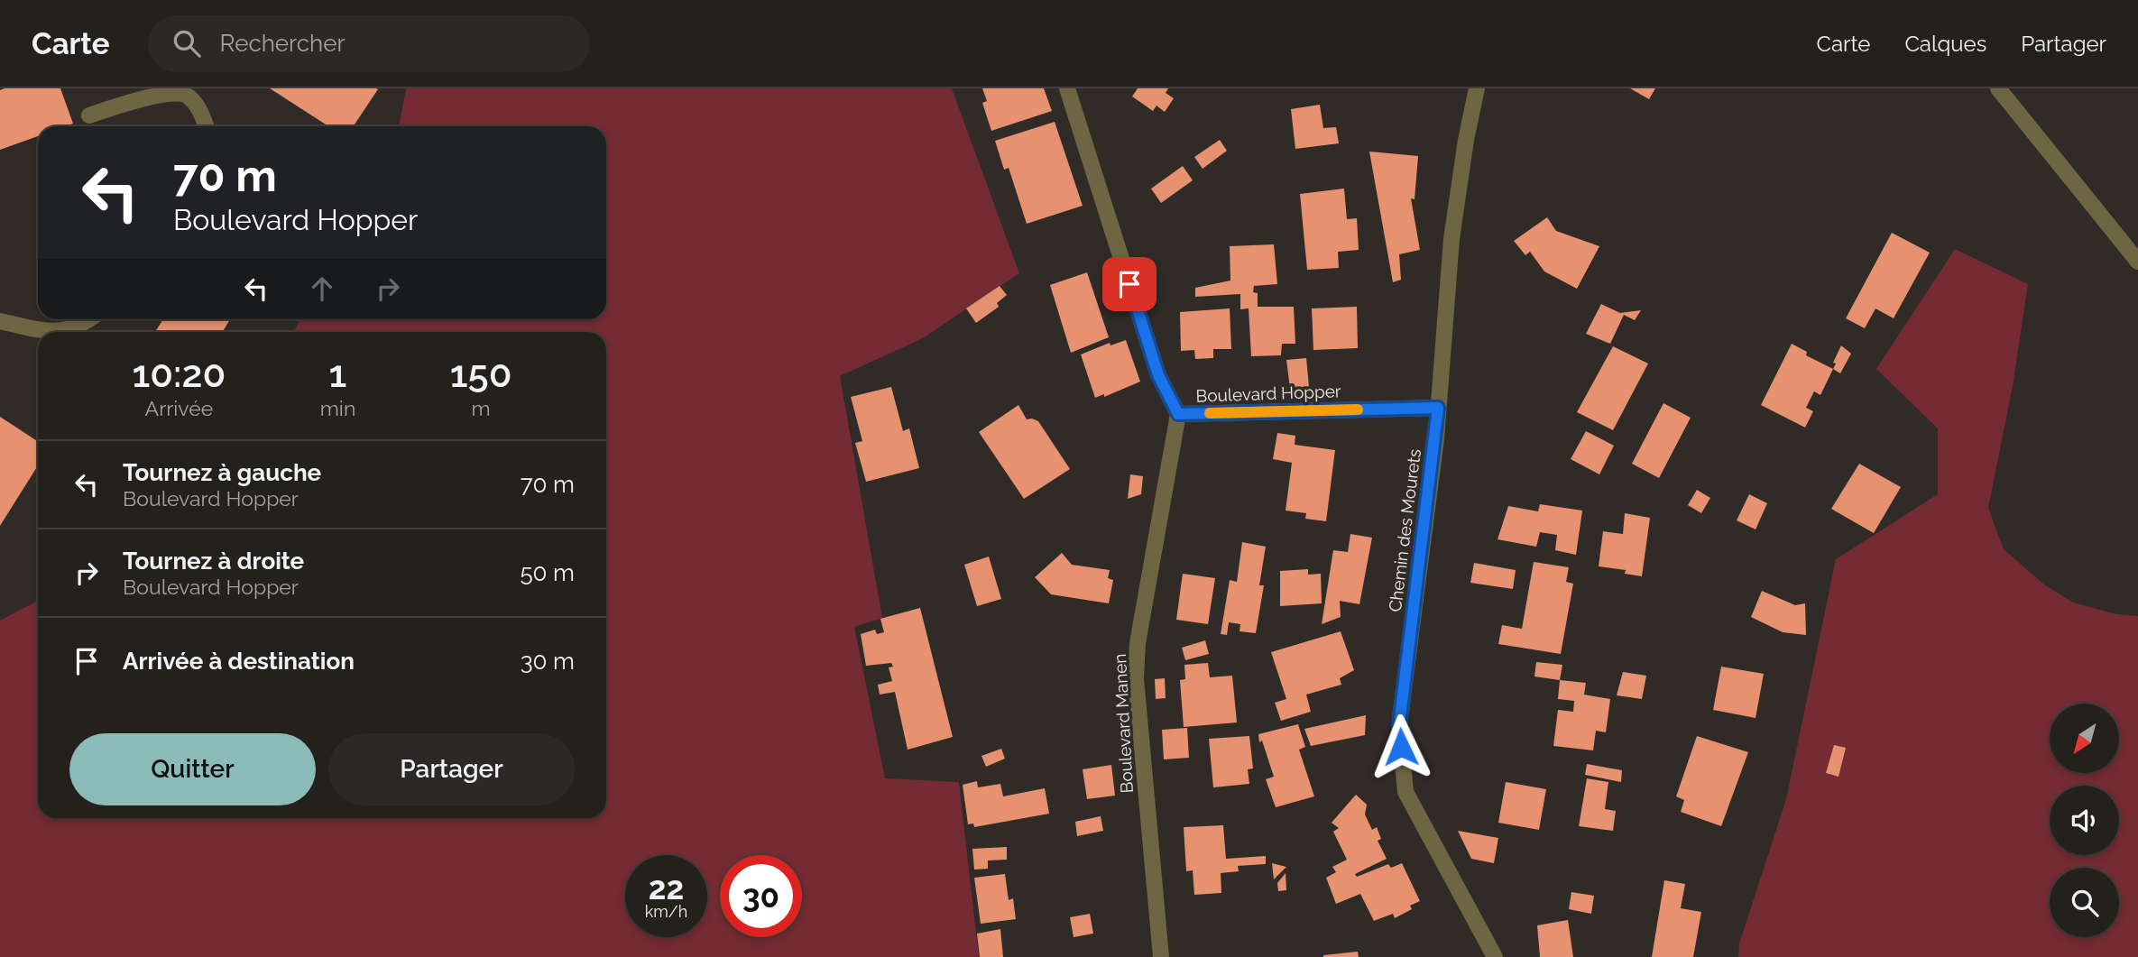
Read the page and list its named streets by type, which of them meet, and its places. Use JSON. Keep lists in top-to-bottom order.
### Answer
{
  "streets": {
    "street": ["Boulevard Hopper", "Chemin des Mourets", "Boulevard Manen"]
  },
  "crossings": [
    ["Boulevard Hopper", "Chemin des Mourets"],
    ["Boulevard Hopper", "Boulevard Manen"]
  ],
  "north": "bottom left",
  "page": {
    "header": "Carte",
    "search": "Rechercher",
    "nav": ["Carte", "Calques", "Partager"],
    "turn": ["70 m", "Boulevard Hopper"],
    "eta": [
      "10:20",
      "Arrivée",
      "1",
      "min",
      "150",
      "m"
    ],
    "list": [
      {
        "name": "Tournez à gauche",
        "note": "Boulevard Hopper",
        "value": "70 m"
      },
      {
        "name": "Tournez à droite",
        "note": "Boulevard Hopper",
        "value": "50 m"
      },
      {
        "name": "Arrivée à destination",
        "value": "30 m"
      }
    ],
    "buttons": ["Quitter", "Partager"],
    "speed": "22 km/h",
    "limit": "30"
  }
}
